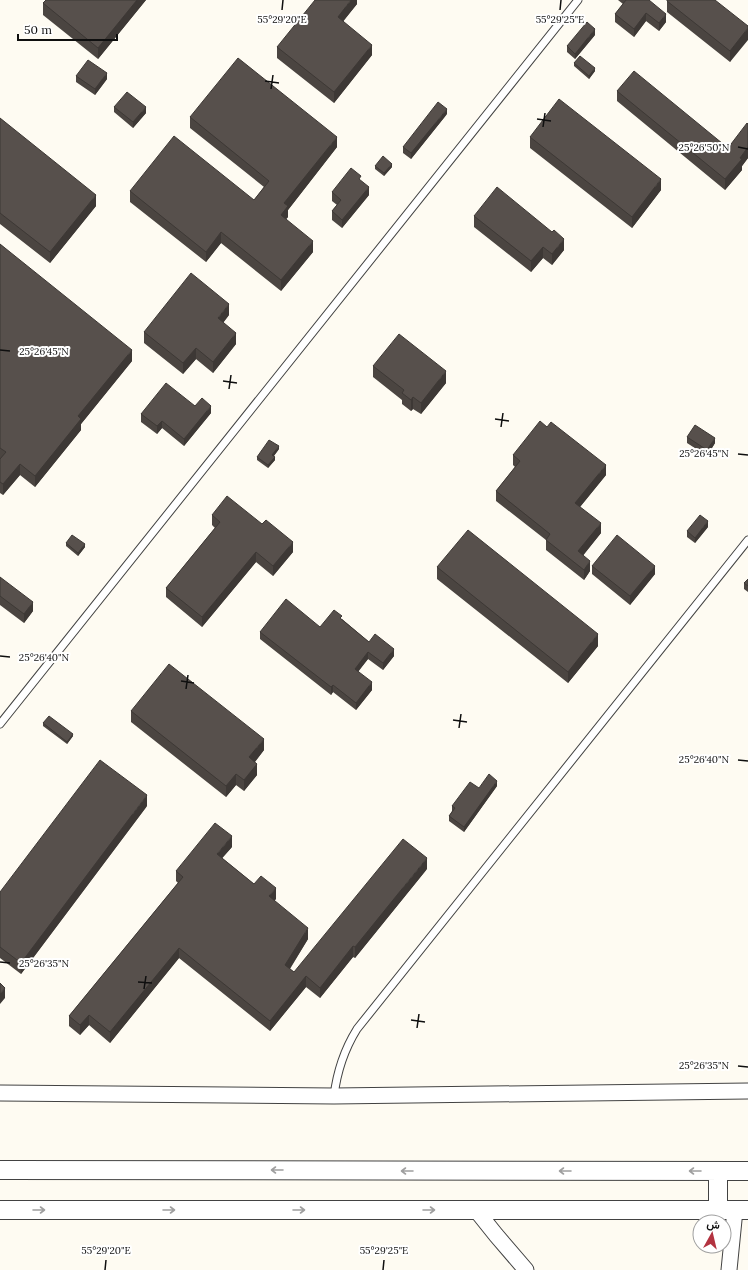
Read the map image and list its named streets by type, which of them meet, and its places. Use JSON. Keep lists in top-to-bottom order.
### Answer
{
  "scale_bar": "50 m",
  "north": "top",
  "coordinates": [
    "55°29'20\"E",
    "55°29'25\"E",
    "25°26'50\"N",
    "25°26'45\"N",
    "25°26'40\"N",
    "25°26'35\"N"
  ]
}
